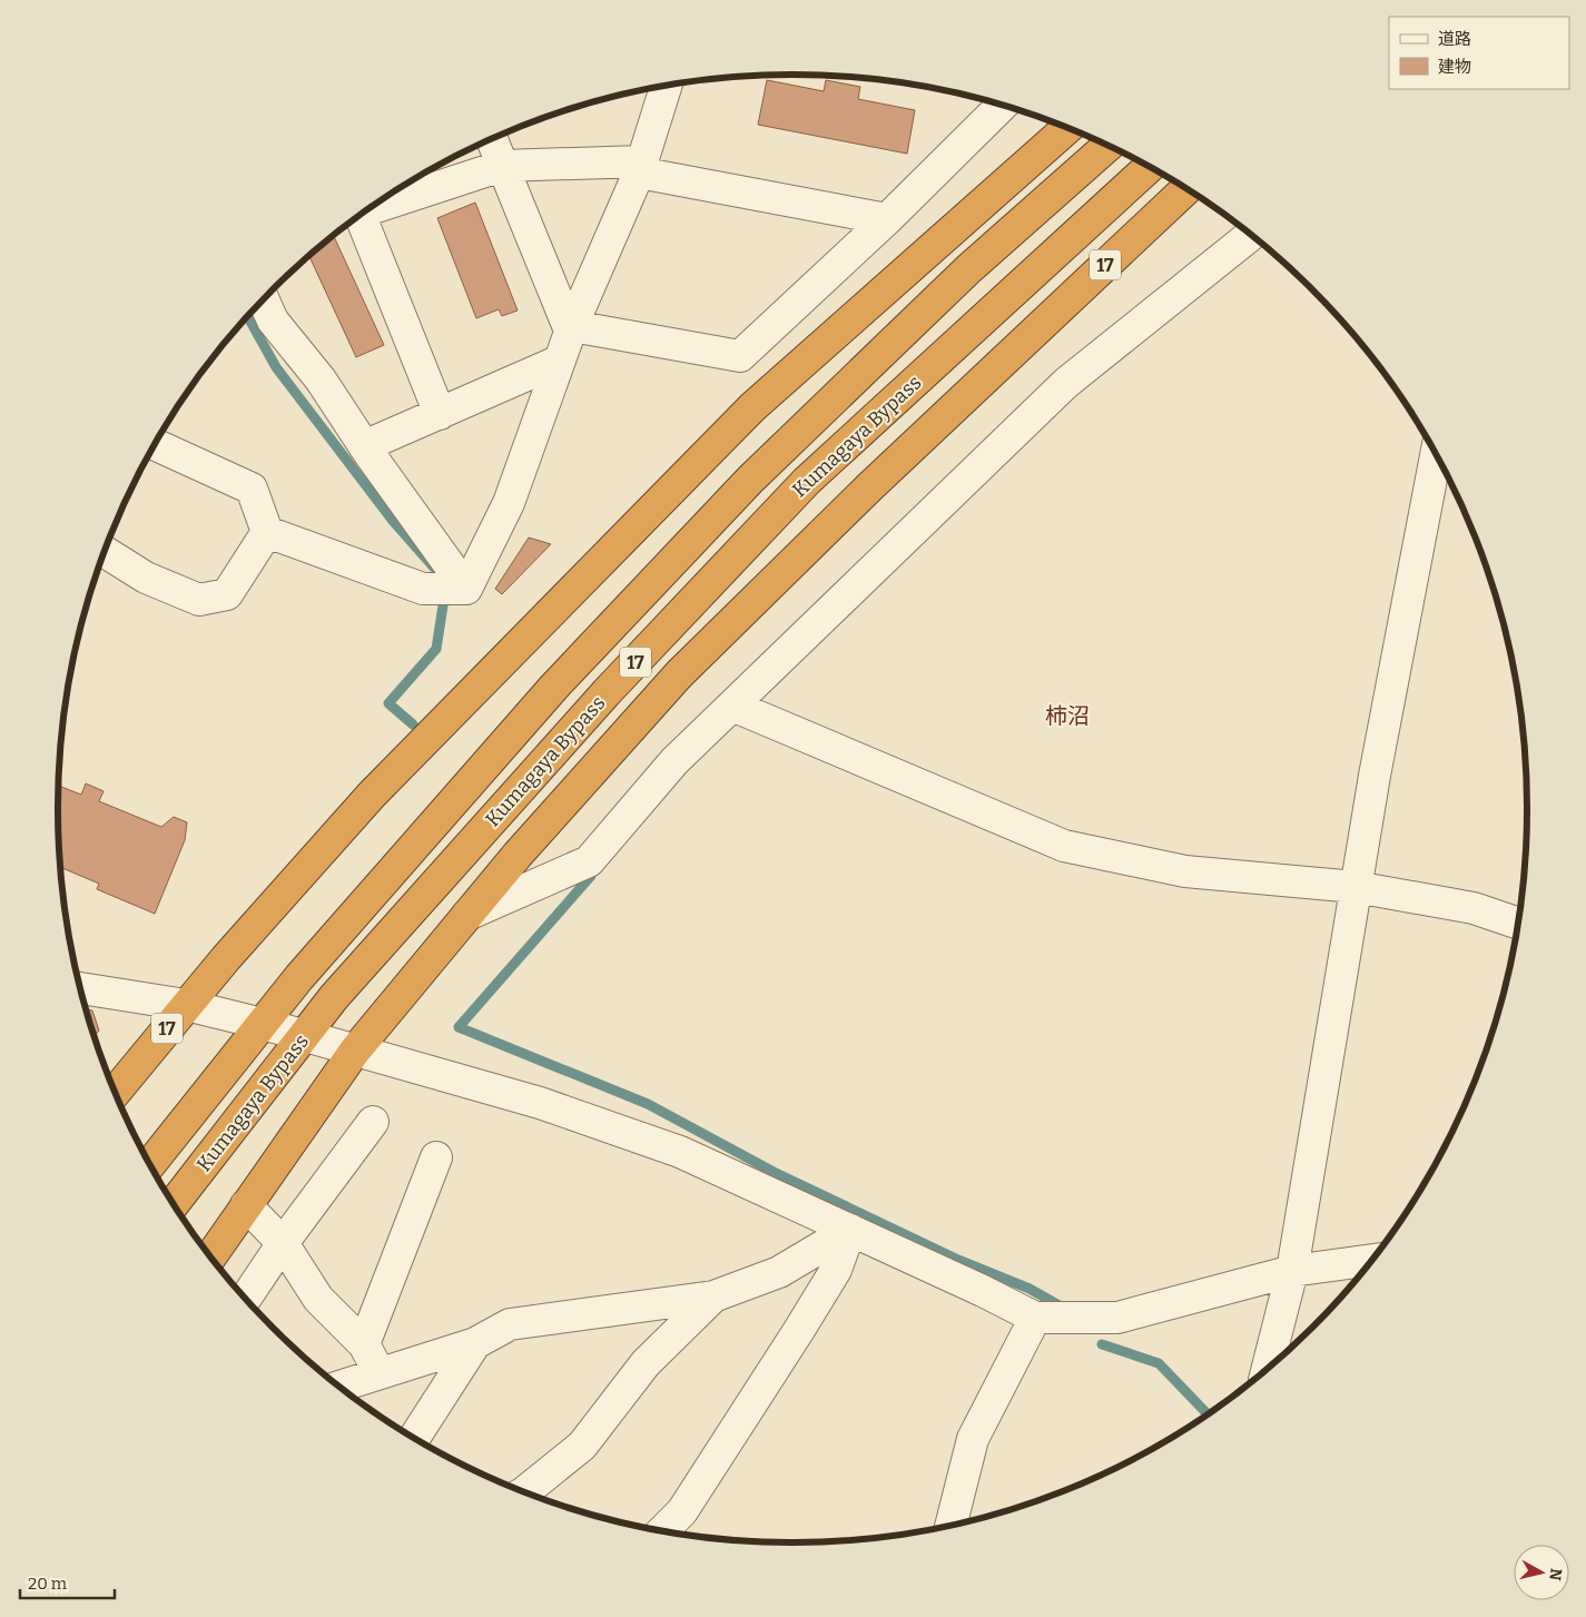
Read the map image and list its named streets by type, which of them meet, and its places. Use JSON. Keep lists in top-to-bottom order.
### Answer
{
  "streets": {
    "highway": ["17", "Kumagaya Bypass"]
  },
  "districts": ["柿沼"],
  "legend": ["道路", "建物"],
  "scale_bar": "20 m",
  "north": "right"
}
